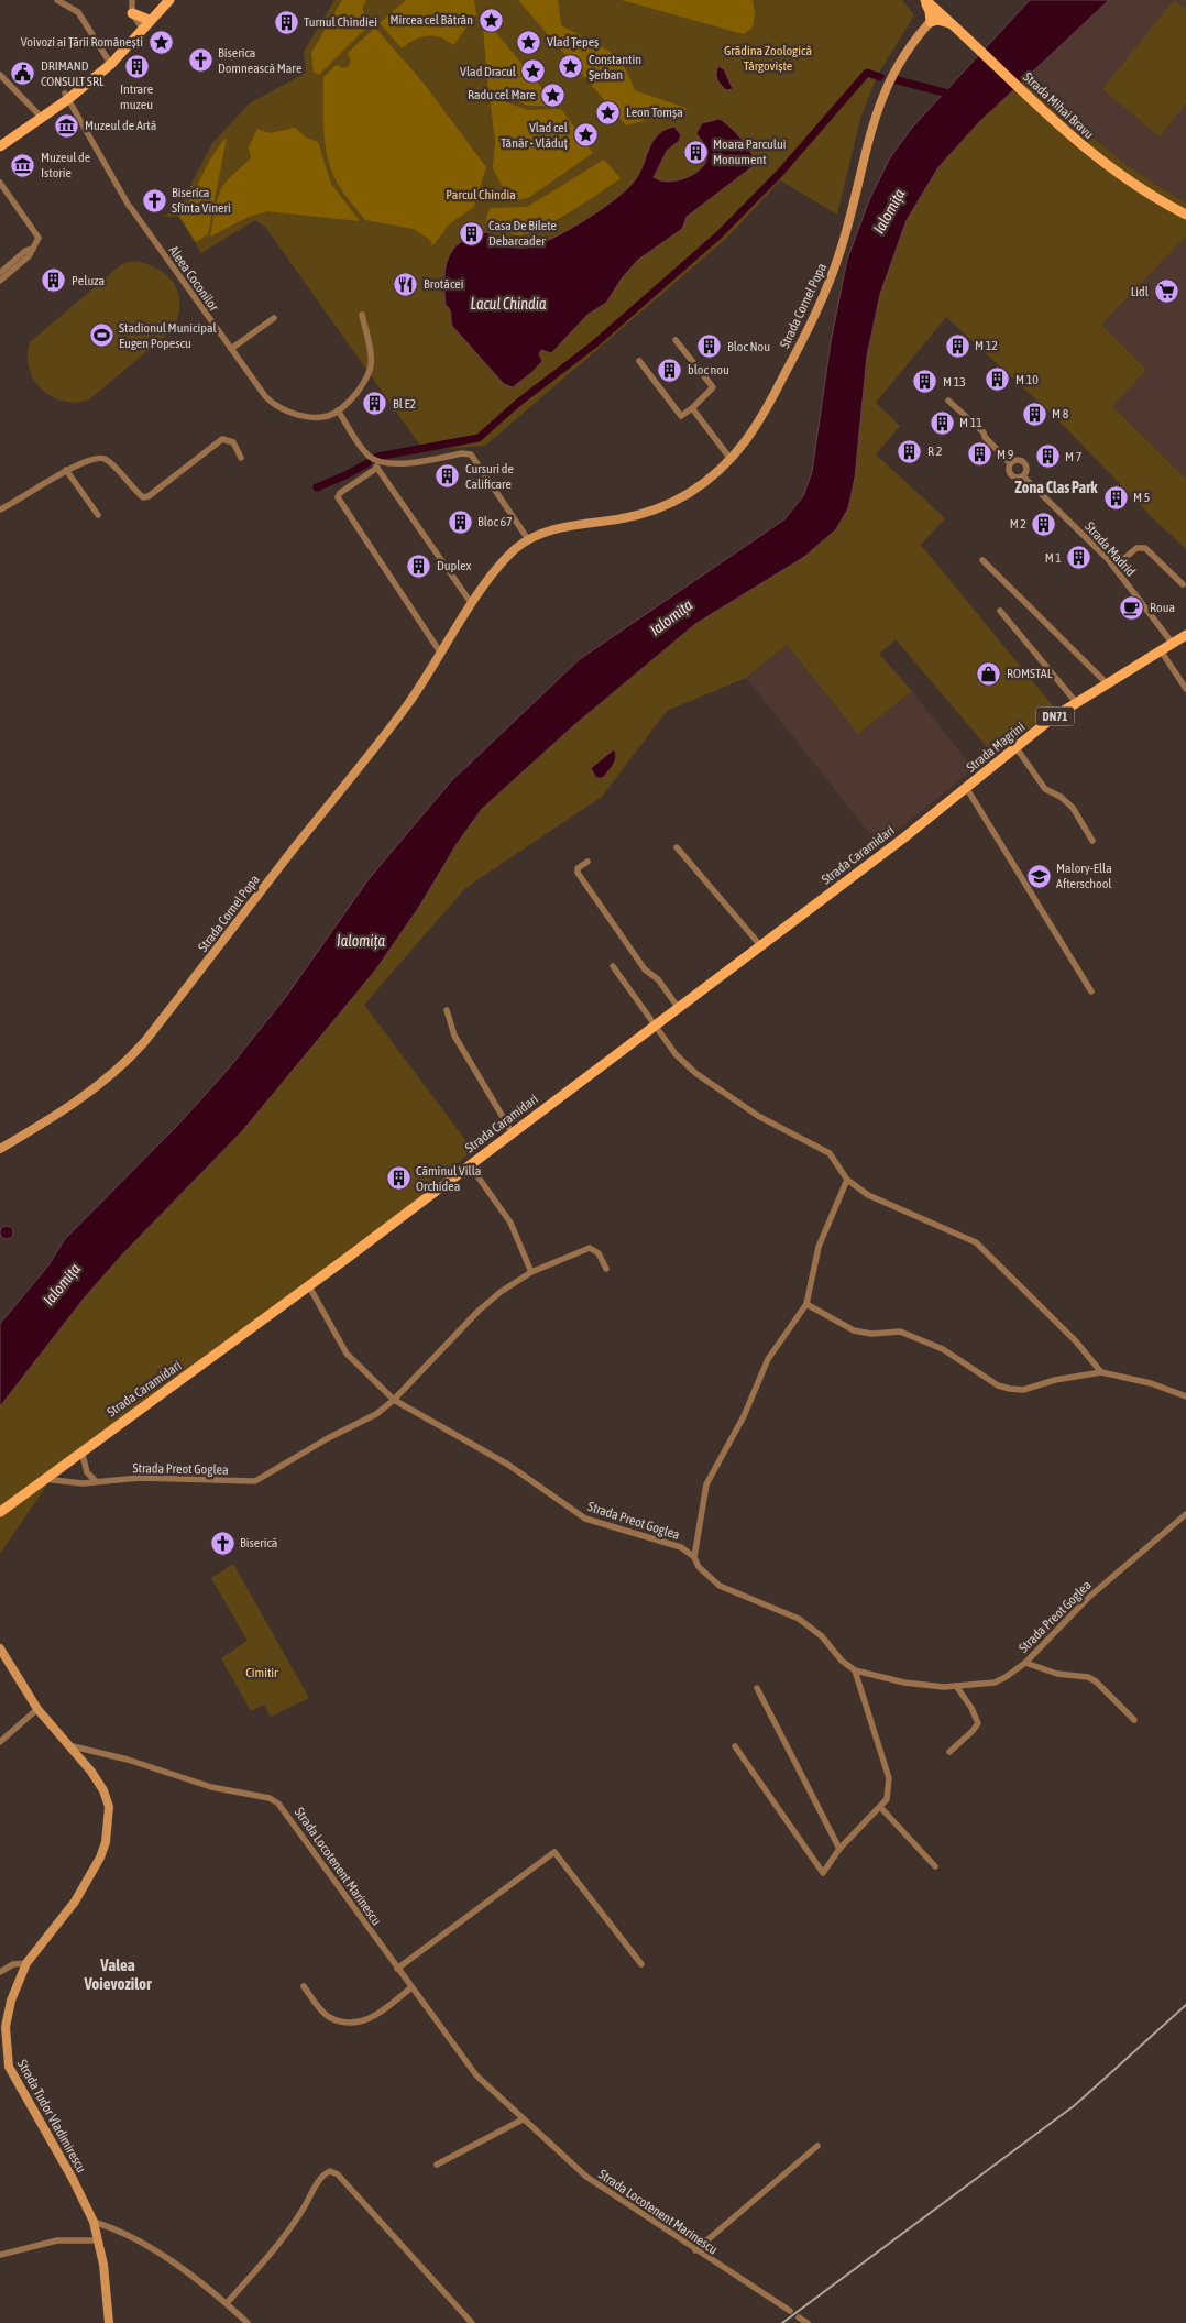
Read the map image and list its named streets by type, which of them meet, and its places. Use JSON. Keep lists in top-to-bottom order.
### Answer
{
  "streets": {
    "main road": [
      "Strada Mihai Bravu",
      "Strada Cornel Popa",
      "DN71",
      "Strada Magrini",
      "Strada Caramidari",
      "Strada Tudor Vladimirescu"
    ],
    "street": [
      "Aleea Coconilor",
      "Strada Madrid",
      "Strada Preot Goglea",
      "Strada Locotenent Marinescu"
    ]
  },
  "crossings": [
    ["Strada Mihai Bravu", "Strada Cornel Popa"],
    ["Strada Madrid", "Strada Magrini"],
    ["DN71", "Strada Caramidari"],
    ["DN71", "Strada Preot Goglea"],
    ["Strada Magrini", "Strada Caramidari"],
    ["Strada Caramidari", "Strada Preot Goglea"],
    ["Strada Locotenent Marinescu", "Strada Tudor Vladimirescu"]
  ],
  "districts": ["Zona Clas Park", "Valea Voievozilor"],
  "water": ["Ialomița", "Lacul Chindia"],
  "parks": ["Grădina Zoologică Târgoviște", "Parcul Chindia", "Cimitir"],
  "places": {
    "place": [
      "Mircea cel Bătrân",
      "Voivozi ai Țării Românești",
      "Vlad Țepeș",
      "Constantin Şerban",
      "Vlad Dracul",
      "Radu cel Mare",
      "Leon Tomșa",
      "Vlad cel Tânăr - Vlăduț"
    ],
    "building": [
      "Turnul Chindiei",
      "Intrare muzeu",
      "Moara Parcului Monument",
      "Casa De Bilete Debarcader",
      "Peluza",
      "M 12",
      "Bloc Nou",
      "bloc nou",
      "M 10",
      "M 13",
      "Bl E2",
      "M 8",
      "M 11",
      "R 2",
      "M 9",
      "M 7",
      "Cursuri de Calificare",
      "M 5",
      "Bloc 67",
      "M 2",
      "M 1",
      "Duplex",
      "Căminul Villa Orchidea"
    ],
    "church": ["Biserica Domnească Mare", "Biserica Sfînta Vineri", "Biserică"],
    "public building": ["DRIMAND CONSULT SRL"],
    "museum": ["Muzeul de Artă", "Muzeul de Istorie"],
    "restaurant": ["Brotăcei"],
    "supermarket": ["Lidl"],
    "sports": ["Stadionul Municipal Eugen Popescu"],
    "cafe": ["Roua"],
    "shop": ["ROMSTAL"],
    "school or university": ["Malory-Ella Afterschool"]
  }
}
